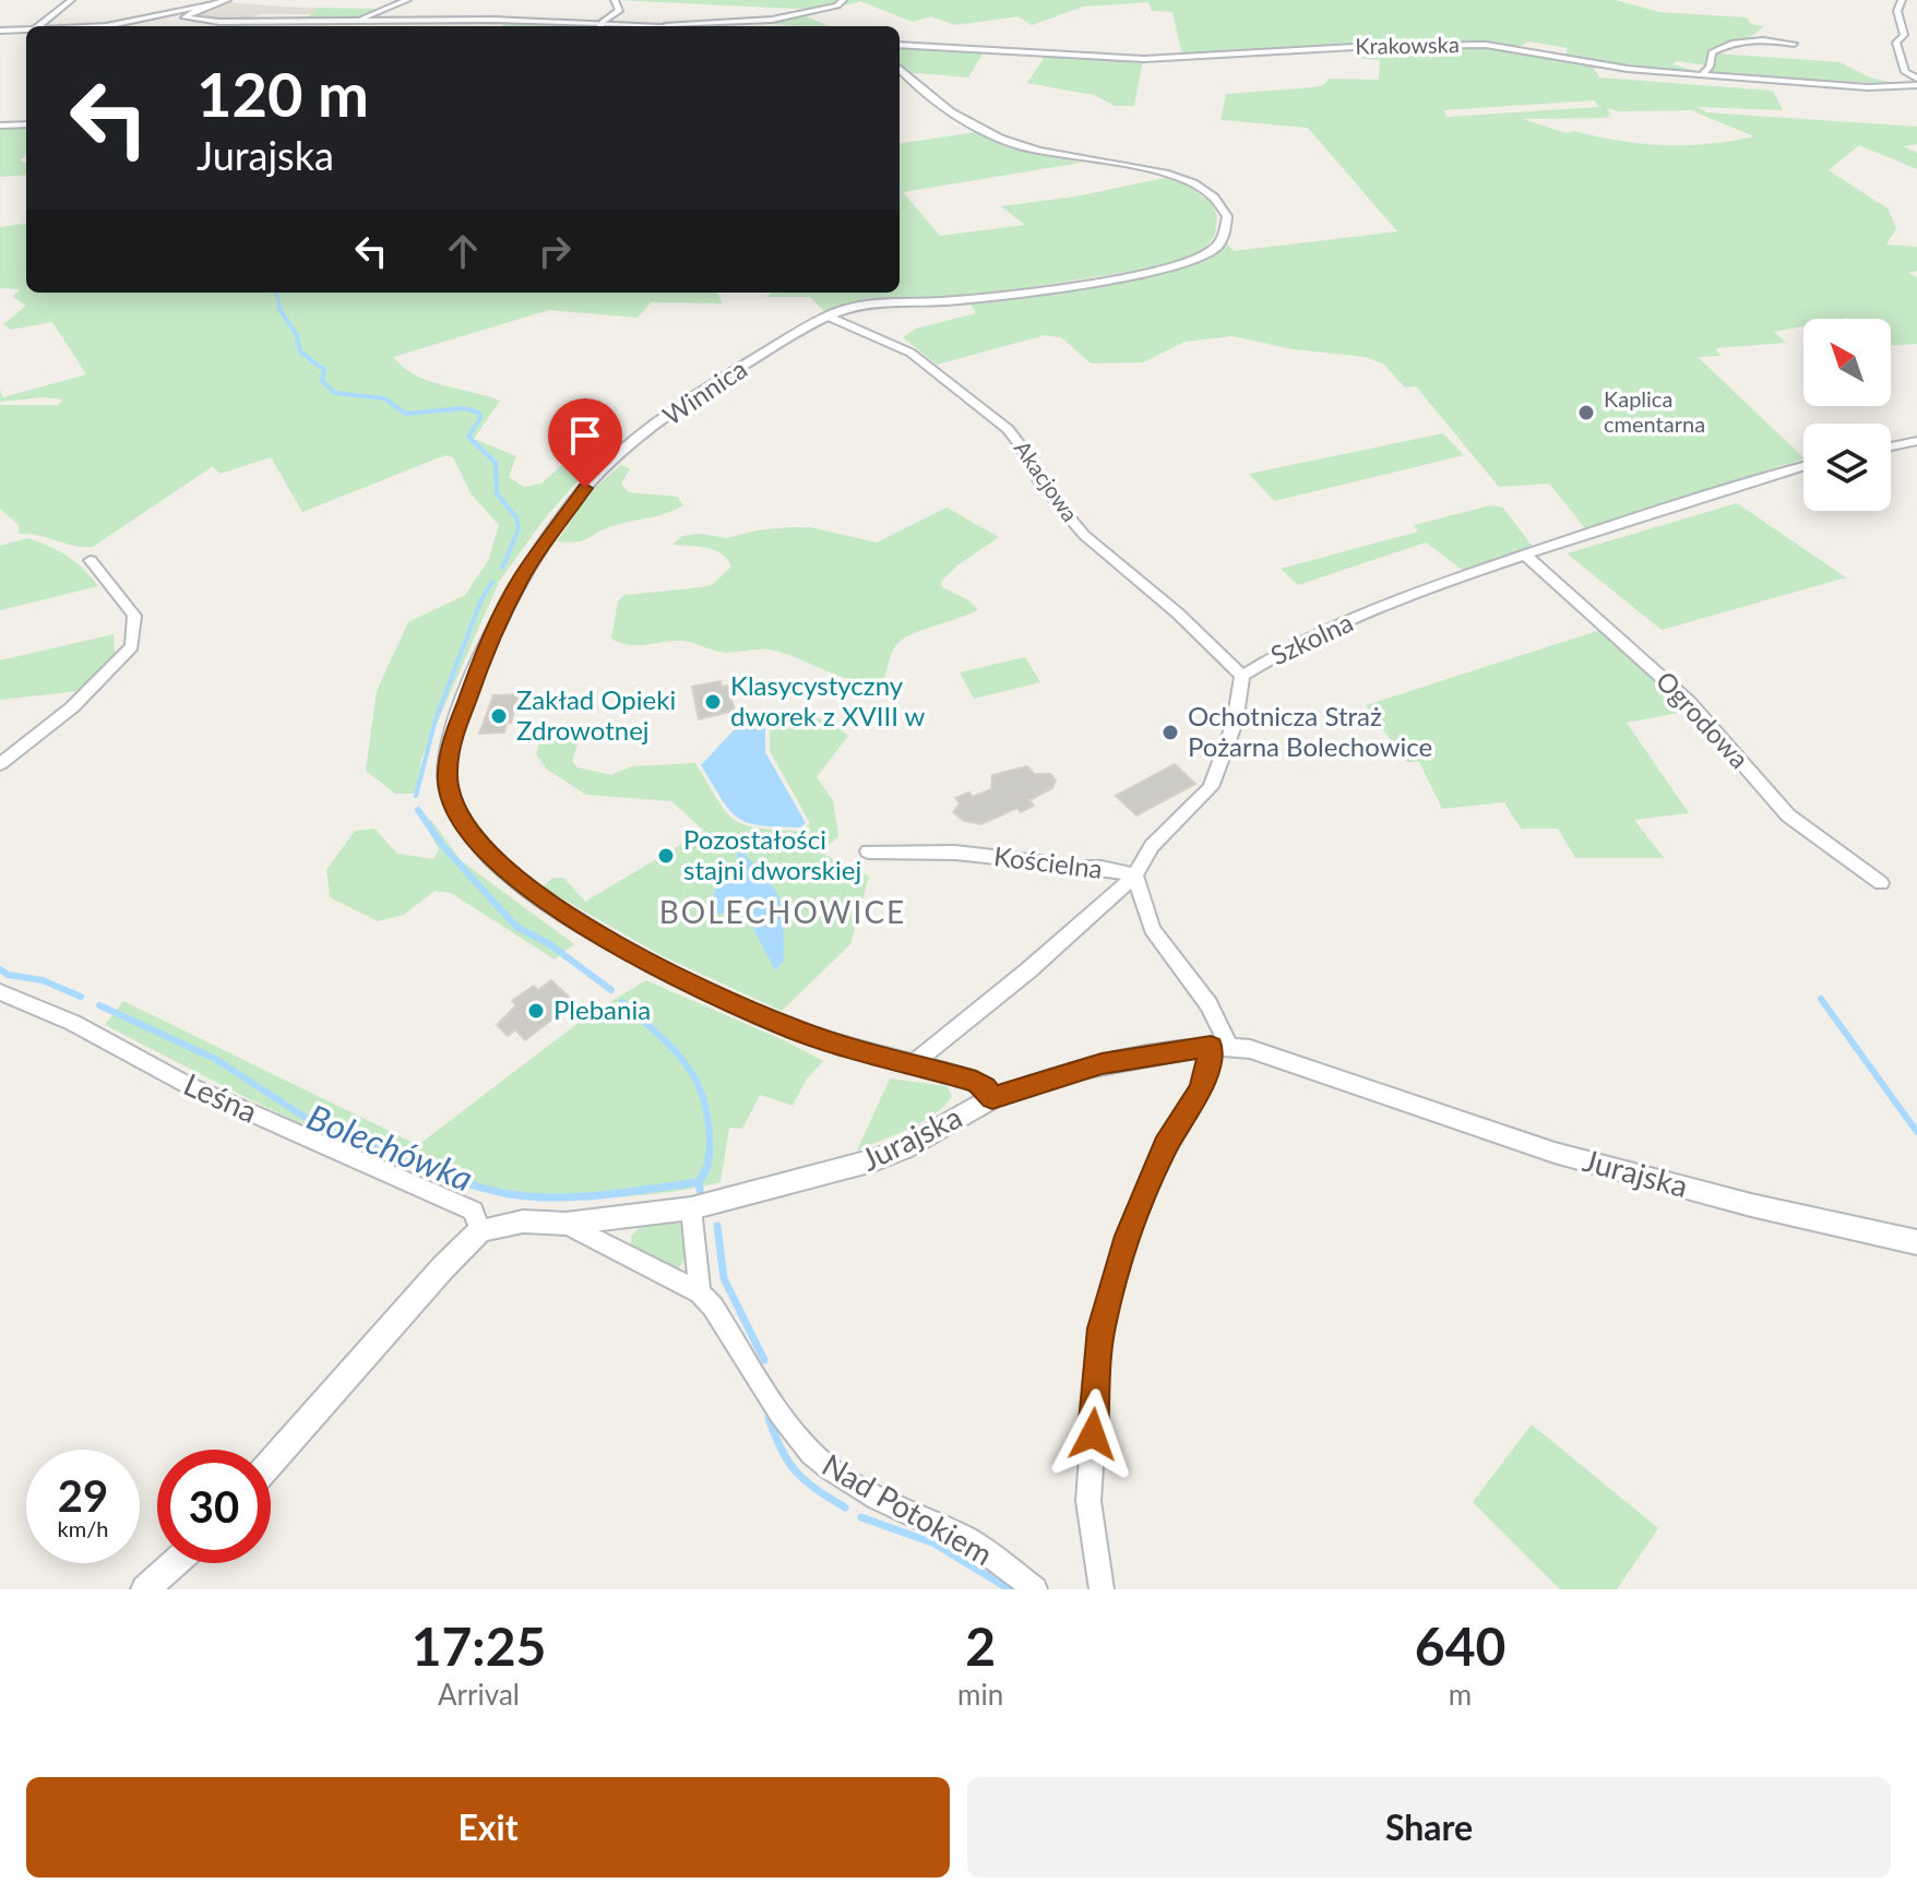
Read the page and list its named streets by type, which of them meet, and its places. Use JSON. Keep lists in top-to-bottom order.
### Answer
{
  "streets": {
    "street": [
      "Krakowska",
      "Winnica",
      "Akacjowa",
      "Szkolna",
      "Ogrodowa",
      "Kościelna",
      "Leśna",
      "Jurajska",
      "Nad Potokiem"
    ]
  },
  "crossings": [
    ["Winnica", "Akacjowa"],
    ["Winnica", "Szkolna"],
    ["Winnica", "Jurajska"],
    ["Akacjowa", "Szkolna"],
    ["Szkolna", "Ogrodowa"],
    ["Szkolna", "Kościelna"],
    ["Kościelna", "Jurajska"],
    ["Leśna", "Jurajska"],
    ["Jurajska", "Nad Potokiem"]
  ],
  "districts": ["BOLECHOWICE"],
  "water": ["Bolechówka"],
  "places": [
    "Kaplica cmentarna",
    "Klasycystyczny dworek z XVIII w",
    "Zakład Opieki Zdrowotnej",
    "Ochotnicza Straż Pożarna Bolechowice",
    "Pozostałości stajni dworskiej",
    "Plebania"
  ],
  "north": "top left",
  "page": {
    "turn": ["120 m", "Jurajska"],
    "speed": "29 km/h",
    "limit": "30",
    "eta": [
      "17:25",
      "Arrival",
      "2",
      "min",
      "640",
      "m"
    ],
    "buttons": ["Exit", "Share"]
  }
}
